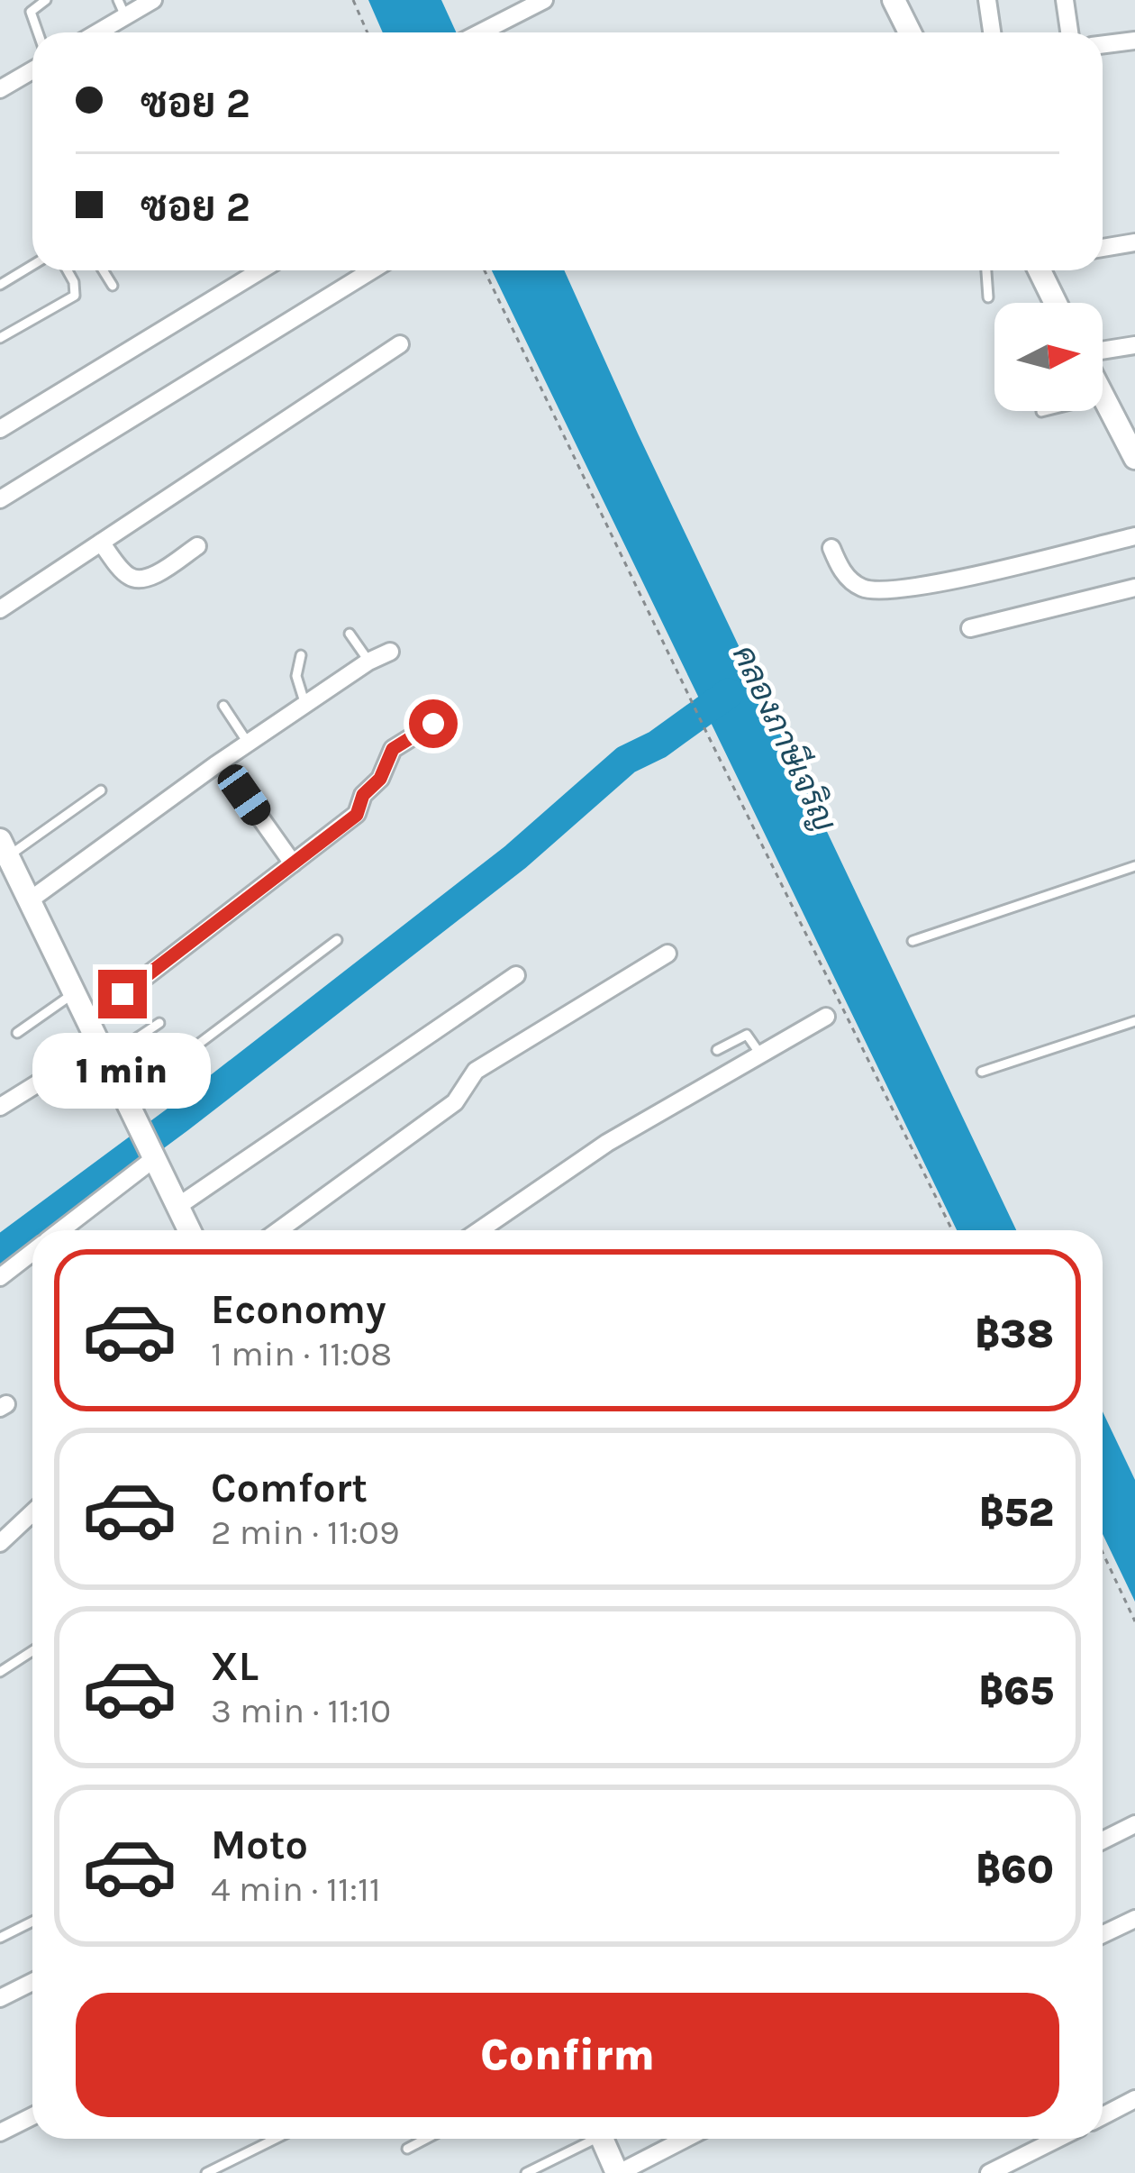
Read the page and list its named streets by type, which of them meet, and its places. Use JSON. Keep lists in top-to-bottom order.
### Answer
{
  "water": ["คลองภาษีเจริญ"],
  "north": "right",
  "page": {
    "banner": ["ซอย 2", "ซอย 2"],
    "bubble": "1 min",
    "list": [
      {
        "name": "Economy",
        "note": "1 min · 11:08",
        "value": "฿38"
      },
      {
        "name": "Comfort",
        "note": "2 min · 11:09",
        "value": "฿52"
      },
      {
        "name": "XL",
        "note": "3 min · 11:10",
        "value": "฿65"
      },
      {
        "name": "Moto",
        "note": "4 min · 11:11",
        "value": "฿60"
      }
    ],
    "buttons": "Confirm"
  }
}
